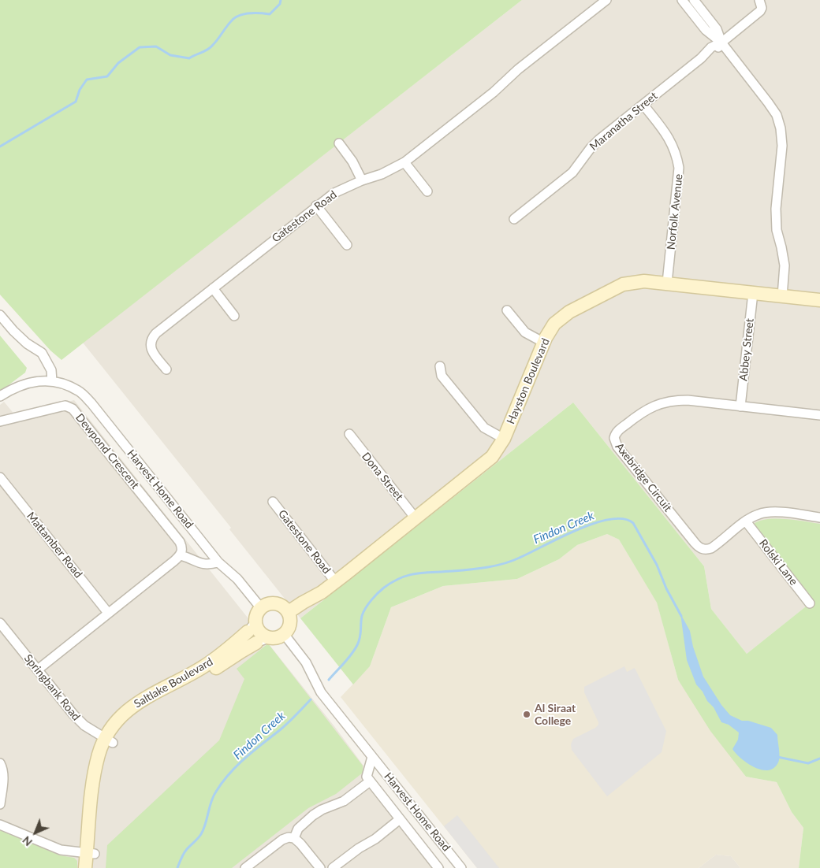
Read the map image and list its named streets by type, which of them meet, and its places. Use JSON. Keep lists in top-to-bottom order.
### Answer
{
  "streets": {
    "street": [
      "Maranatha Street",
      "Norfolk Avenue",
      "Gatestone Road",
      "Abbey Street",
      "Hayston Boulevard",
      "Dewpond Crescent",
      "Dona Street",
      "Axebridge Circuit",
      "Harvest Home Road",
      "Mattamber Road",
      "Rolski Lane",
      "Saltlake Boulevard",
      "Springbank Road"
    ]
  },
  "crossings": [
    ["Maranatha Street", "Norfolk Avenue"],
    ["Norfolk Avenue", "Hayston Boulevard"],
    ["Gatestone Road", "Hayston Boulevard"],
    ["Abbey Street", "Hayston Boulevard"],
    ["Abbey Street", "Axebridge Circuit"],
    ["Hayston Boulevard", "Dona Street"],
    ["Hayston Boulevard", "Harvest Home Road"],
    ["Hayston Boulevard", "Saltlake Boulevard"],
    ["Axebridge Circuit", "Rolski Lane"],
    ["Harvest Home Road", "Saltlake Boulevard"],
    ["Saltlake Boulevard", "Springbank Road"]
  ],
  "water": ["Findon Creek"],
  "places": ["Al Siraat College"],
  "north": "bottom left"
}
